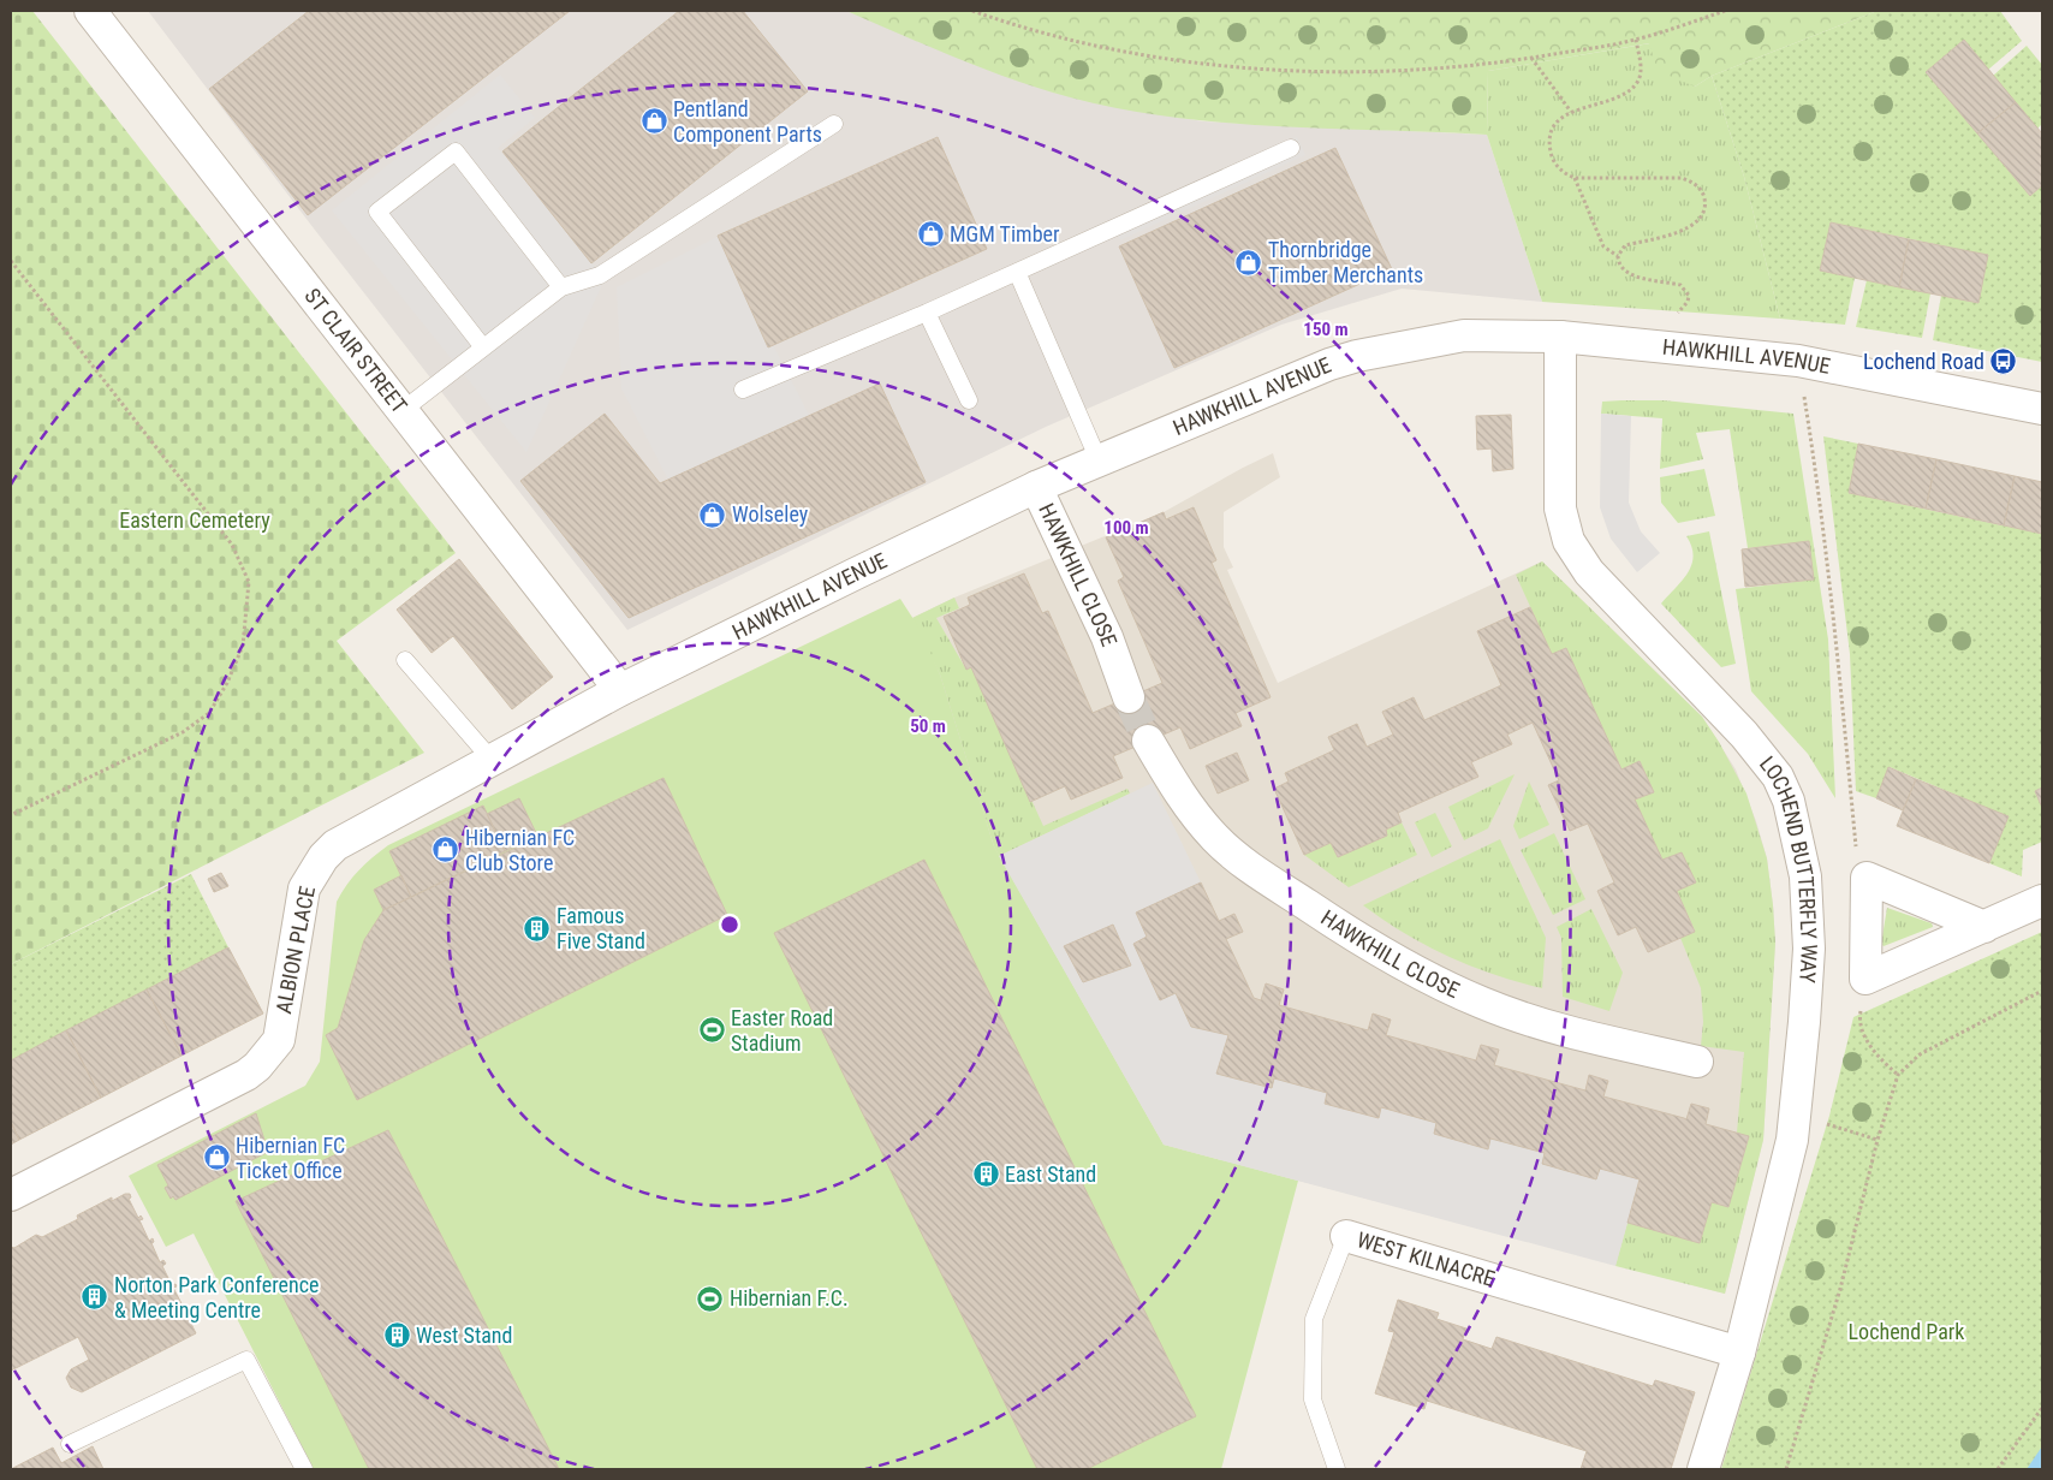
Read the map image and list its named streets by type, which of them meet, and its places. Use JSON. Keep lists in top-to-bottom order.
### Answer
{
  "streets": {
    "street": [
      "ST CLAIR STREET",
      "HAWKHILL AVENUE",
      "HAWKHILL CLOSE",
      "LOCHEND BUTTERFLY WAY",
      "ALBION PLACE",
      "WEST KILNACRE"
    ]
  },
  "crossings": [
    ["ST CLAIR STREET", "HAWKHILL AVENUE"],
    ["ST CLAIR STREET", "ALBION PLACE"],
    ["HAWKHILL AVENUE", "HAWKHILL CLOSE"],
    ["HAWKHILL AVENUE", "LOCHEND BUTTERFLY WAY"],
    ["HAWKHILL AVENUE", "ALBION PLACE"],
    ["LOCHEND BUTTERFLY WAY", "WEST KILNACRE"]
  ],
  "parks": ["Eastern Cemetery", "Lochend Park"],
  "places": {
    "shop": [
      "Pentland Component Parts",
      "MGM Timber",
      "Thornbridge Timber Merchants",
      "Wolseley",
      "Hibernian FC Club Store",
      "Hibernian FC Ticket Office"
    ],
    "bus stop": ["Lochend Road"],
    "building": [
      "Famous Five Stand",
      "East Stand",
      "Norton Park Conference & Meeting Centre",
      "West Stand"
    ],
    "sports": ["Easter Road Stadium", "Hibernian F.C."]
  },
  "rings": ["150 m", "100 m", "50 m"]
}
